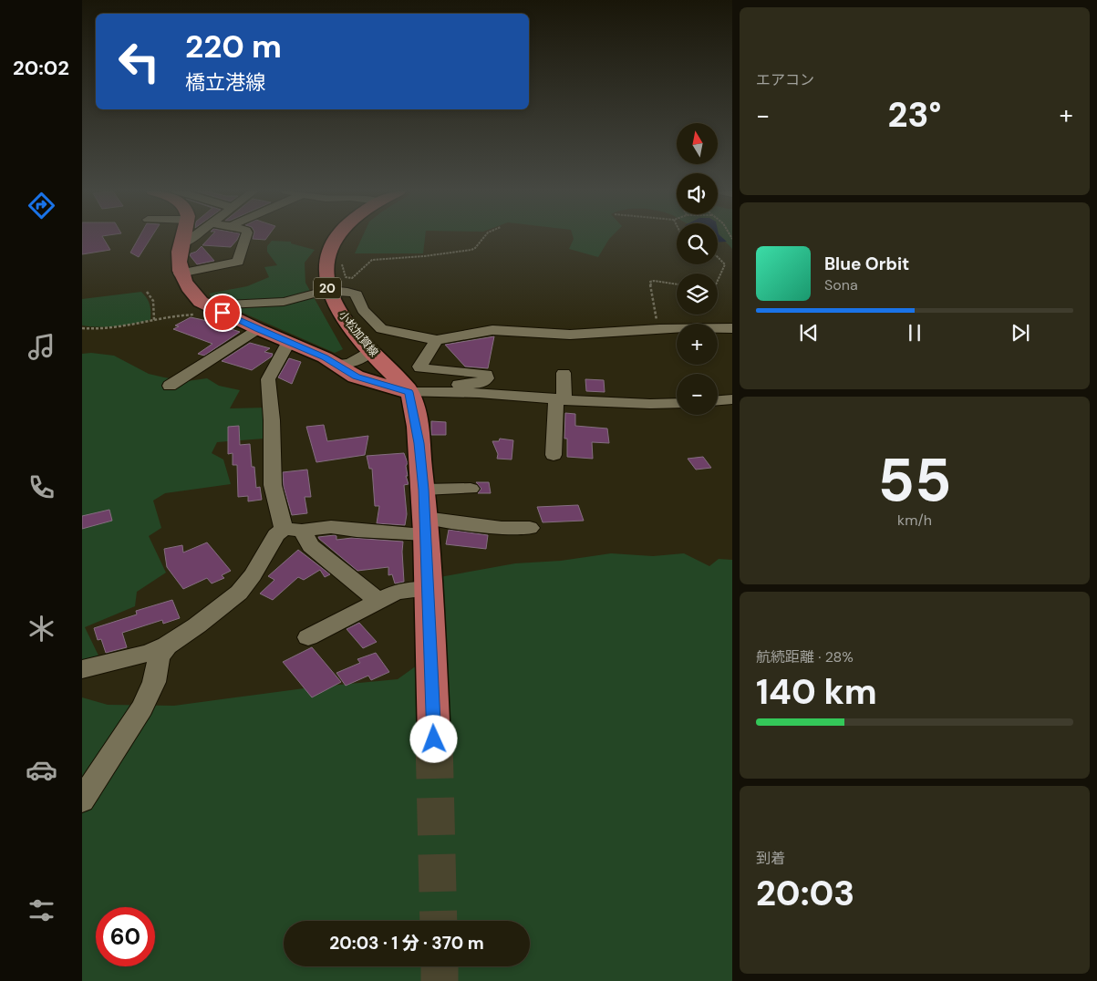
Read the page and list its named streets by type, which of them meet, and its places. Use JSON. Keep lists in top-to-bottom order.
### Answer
{
  "streets": {
    "main road": ["20", "小松加賀線"]
  },
  "north": "top",
  "page": {
    "tabs": "20:02",
    "tile": [
      "エアコン",
      ["55", "km/h"],
      ["航続距離 · 28%", "140 km"],
      ["到着", "20:03"]
    ],
    "turn": ["220 m", "橋立港線"],
    "heat": ["−", "23°", "+"],
    "map_buttons": ["+", "−"],
    "song": ["Blue Orbit", "Sona"],
    "limit": "60",
    "trip": "20:03 · 1 分 · 370 m"
  }
}
